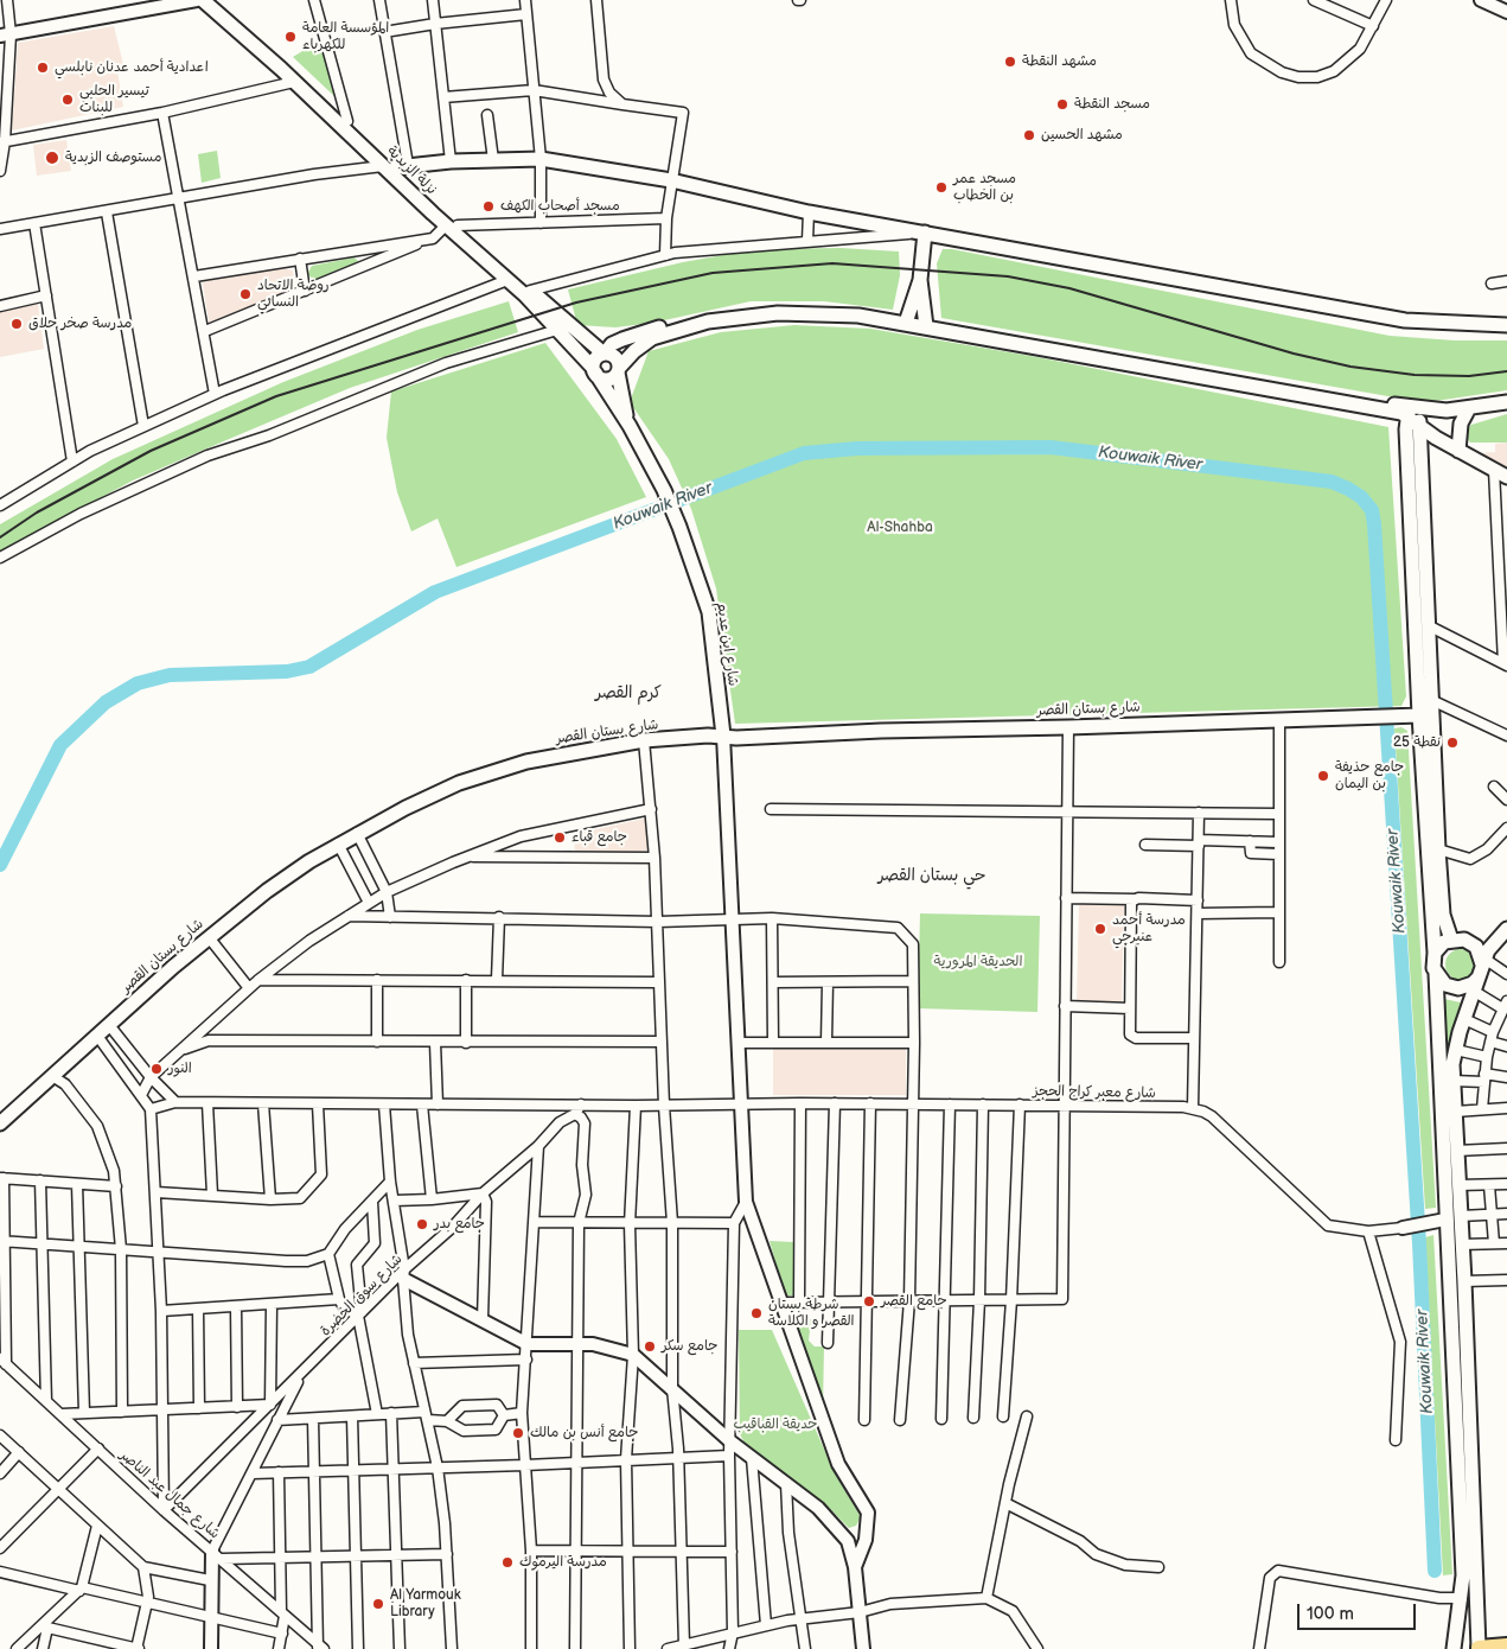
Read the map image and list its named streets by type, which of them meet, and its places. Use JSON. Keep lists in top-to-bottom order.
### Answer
{
  "streets": {
    "main road": ["نزلة الزبدية", "شارع ابن عديم", "شارع بستان القصر"],
    "street": ["شارع معبر كراج الحجز", "شارع سوق الخضرة", "شارع جمال عبد الناصر"]
  },
  "crossings": [
    ["نزلة الزبدية", "شارع ابن عديم"],
    ["شارع ابن عديم", "شارع بستان القصر"],
    ["شارع معبر كراج الحجز", "شارع سوق الخضرة"],
    ["شارع سوق الخضرة", "شارع جمال عبد الناصر"]
  ],
  "districts": ["كرم القصر", "حي بستان القصر"],
  "water": ["Kouwaik River"],
  "parks": ["Al-Shahba", "الحديقة المرورية", "حديقة القباقيب"],
  "places": [
    "المؤسسة العامة للكهرباء",
    "مشهد النقطة",
    "اعدادية أحمد عدنان نابلسي",
    "تيسير الحلبي للبنات",
    "مسجد النقطة",
    "مشهد الحسين",
    "مستوصف الزبدية",
    "مسجد عمر بن الخطاب",
    "مسجد أصحاب الكهف",
    "روضة الاتحاد النسائي",
    "مدرسة صخر حلاق",
    "نقطة 25",
    "جامع حذيفة بن اليمان",
    "جامع قباء",
    "مدرسة أحمد عنبرجي",
    "النور",
    "جامع بدر",
    "جامع القصر",
    "شرطة بستان القصر و الكلاسة",
    "جامع سكر",
    "جامع أنس بن مالك",
    "مدرسة اليرموك",
    "Al Yarmouk Library"
  ],
  "scale_bar": "100 m"
}
